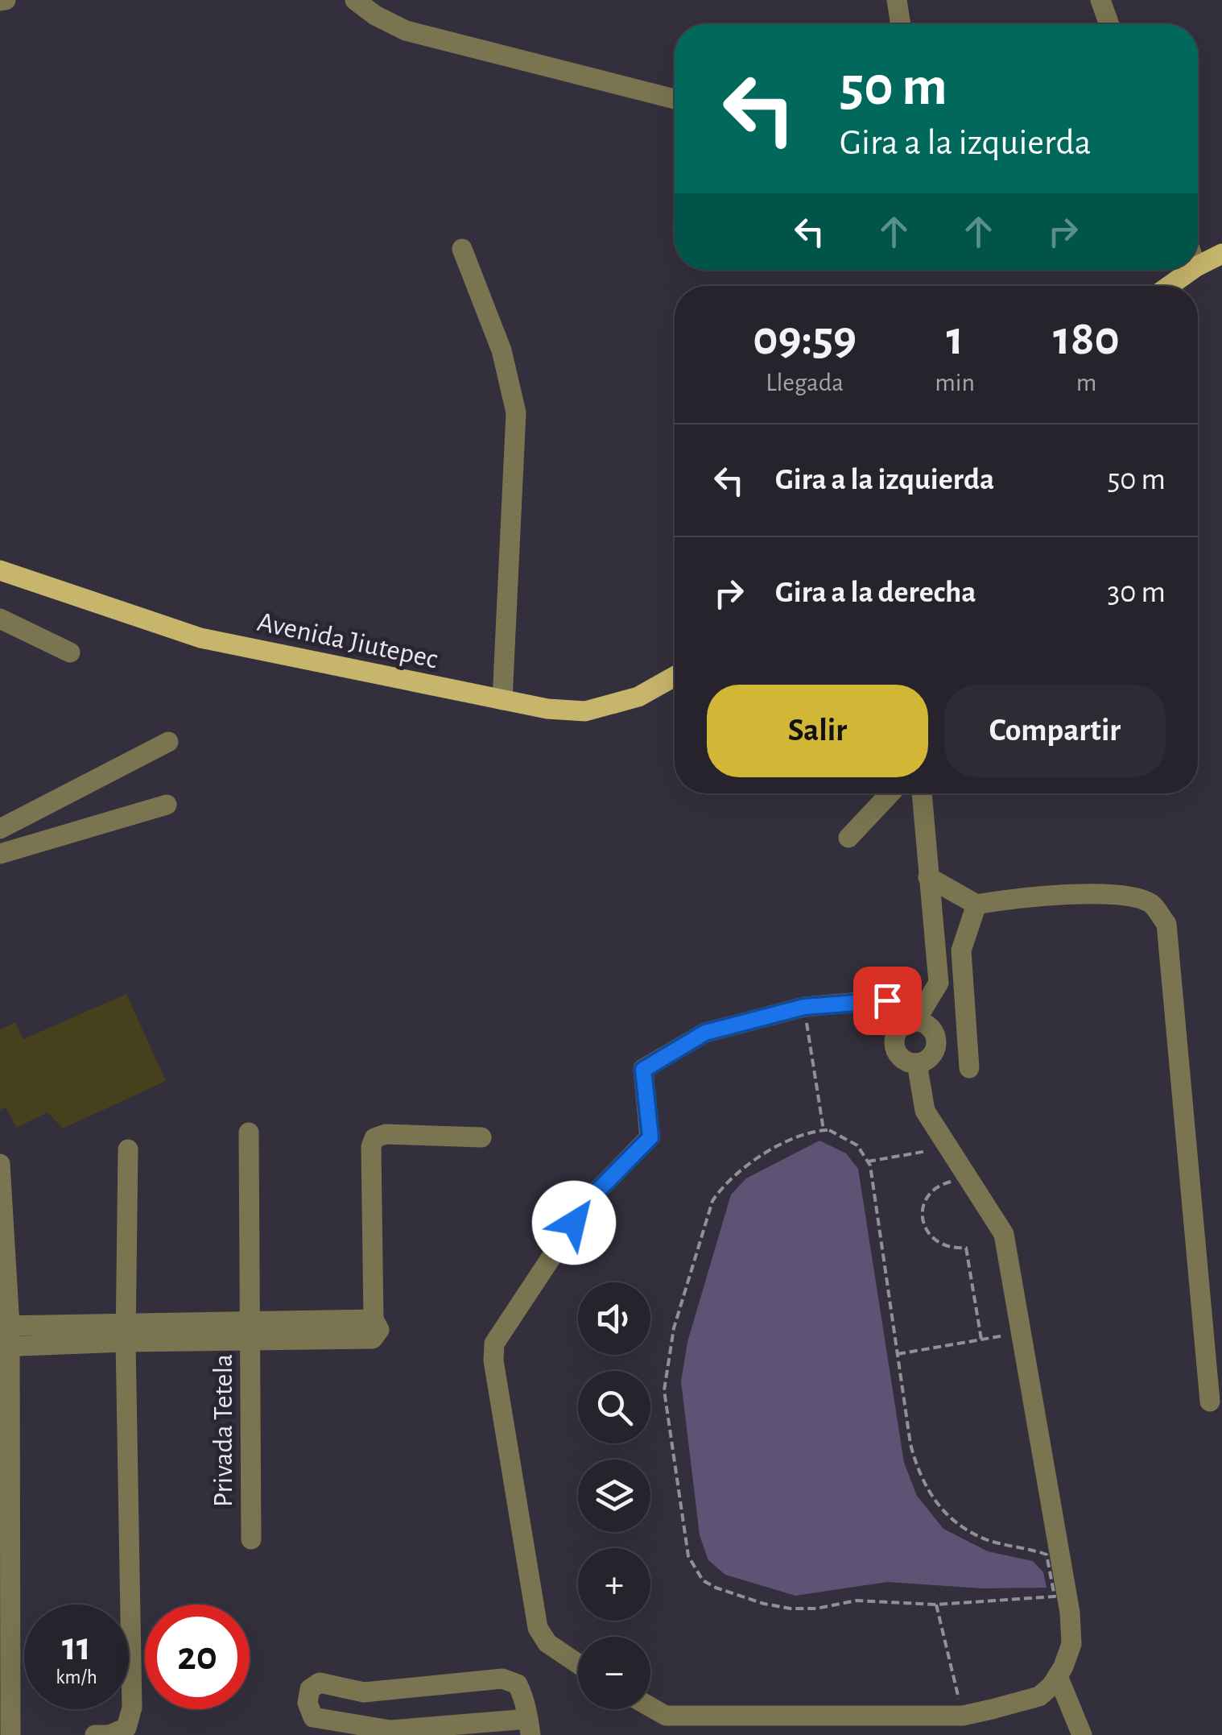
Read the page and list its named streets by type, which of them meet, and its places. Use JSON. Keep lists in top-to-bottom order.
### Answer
{
  "streets": {
    "main road": ["Avenida Jiutepec"],
    "street": ["Privada Tetela"]
  },
  "page": {
    "turn": ["50 m", "Gira a la izquierda"],
    "eta": [
      "09:59",
      "Llegada",
      "1",
      "min",
      "180",
      "m"
    ],
    "list": [
      {
        "name": "Gira a la izquierda",
        "value": "50 m"
      },
      {
        "name": "Gira a la derecha",
        "value": "30 m"
      }
    ],
    "buttons": ["Salir", "Compartir"],
    "map_buttons": ["+", "−"],
    "speed": "11 km/h",
    "limit": "20"
  }
}
